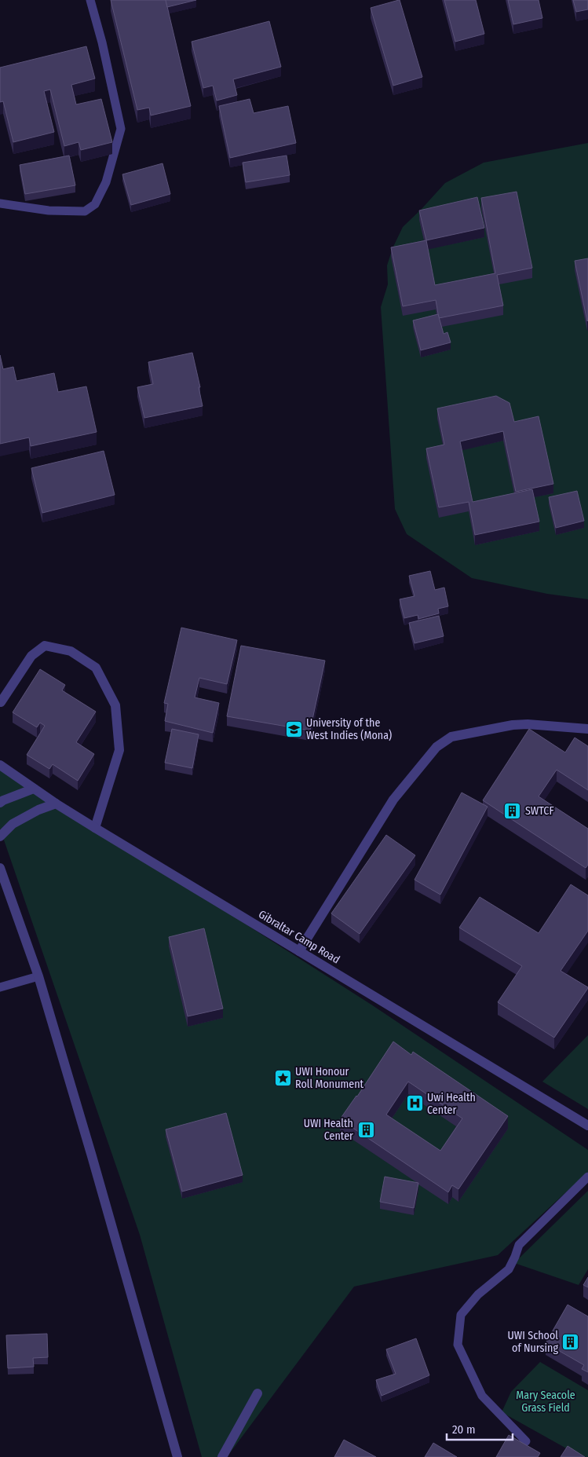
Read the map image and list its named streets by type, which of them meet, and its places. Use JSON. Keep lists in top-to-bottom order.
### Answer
{
  "streets": {
    "street": ["Gibraltar Camp Road"]
  },
  "parks": ["Mary Seacole Grass Field"],
  "places": {
    "school or university": ["University of the West Indies (Mona)"],
    "building": ["SWTCF", "UWI Health Center", "UWI School of Nursing"],
    "place": ["UWI Honour Roll Monument"],
    "hospital": ["Uwi Health Center"]
  },
  "scale_bar": "20 m"
}
